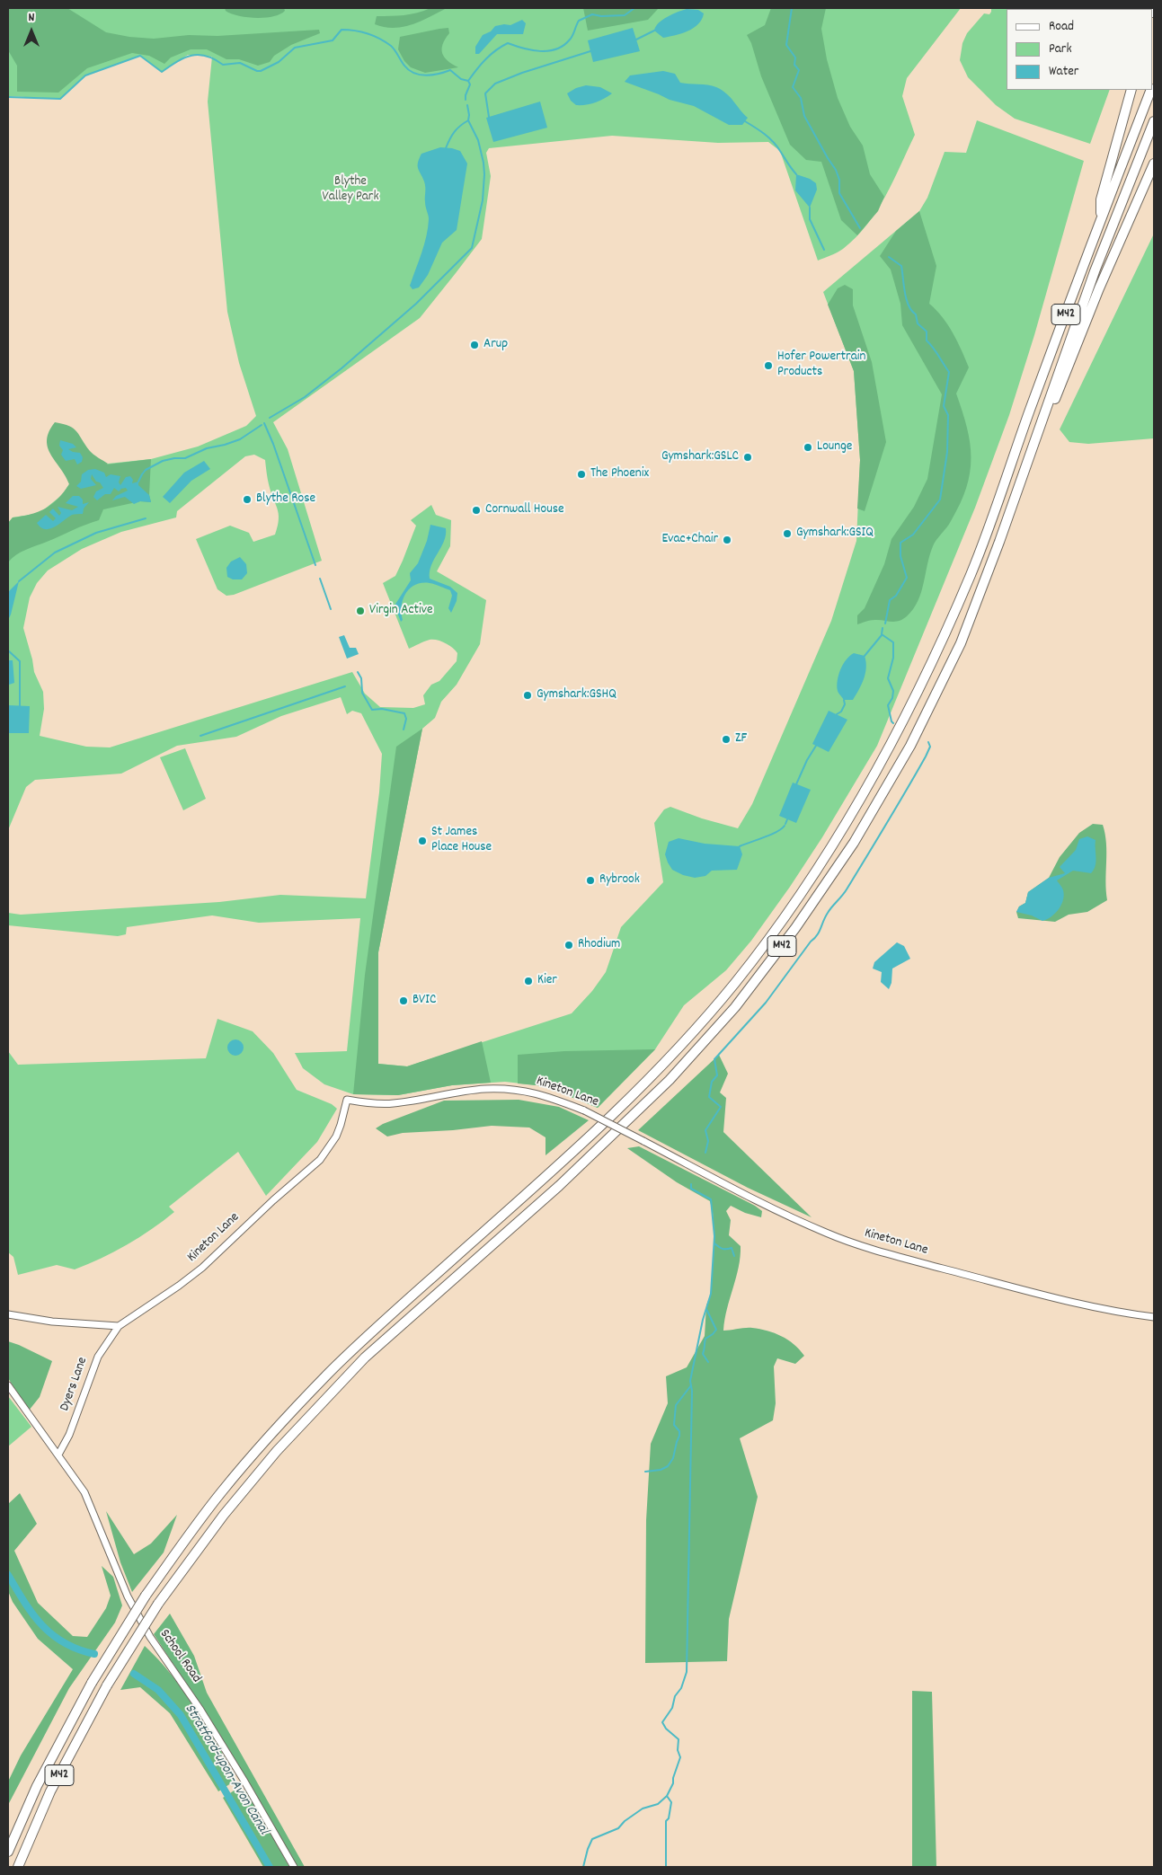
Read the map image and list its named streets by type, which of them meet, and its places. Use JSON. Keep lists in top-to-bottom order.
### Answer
{
  "streets": {
    "highway": ["M42"],
    "street": ["Kineton Lane", "Dyers Lane", "School Road"]
  },
  "crossings": [
    ["Kineton Lane", "Dyers Lane"],
    ["Dyers Lane", "School Road"]
  ],
  "water": ["Stratford-upon-Avon Canal"],
  "parks": ["Blythe Valley Park"],
  "places": [
    "Arup",
    "Hofer Powertrain Products",
    "Lounge",
    "Gymshark:GSLC",
    "The Phoenix",
    "Blythe Rose",
    "Cornwall House",
    "Gymshark:GSIQ",
    "Evac+Chair",
    "Virgin Active",
    "Gymshark:GSHQ",
    "ZF",
    "St James Place House",
    "Rybrook",
    "Rhodium",
    "Kier",
    "BVIC"
  ],
  "legend": ["Road", "Park", "Water"],
  "north": "top"
}
